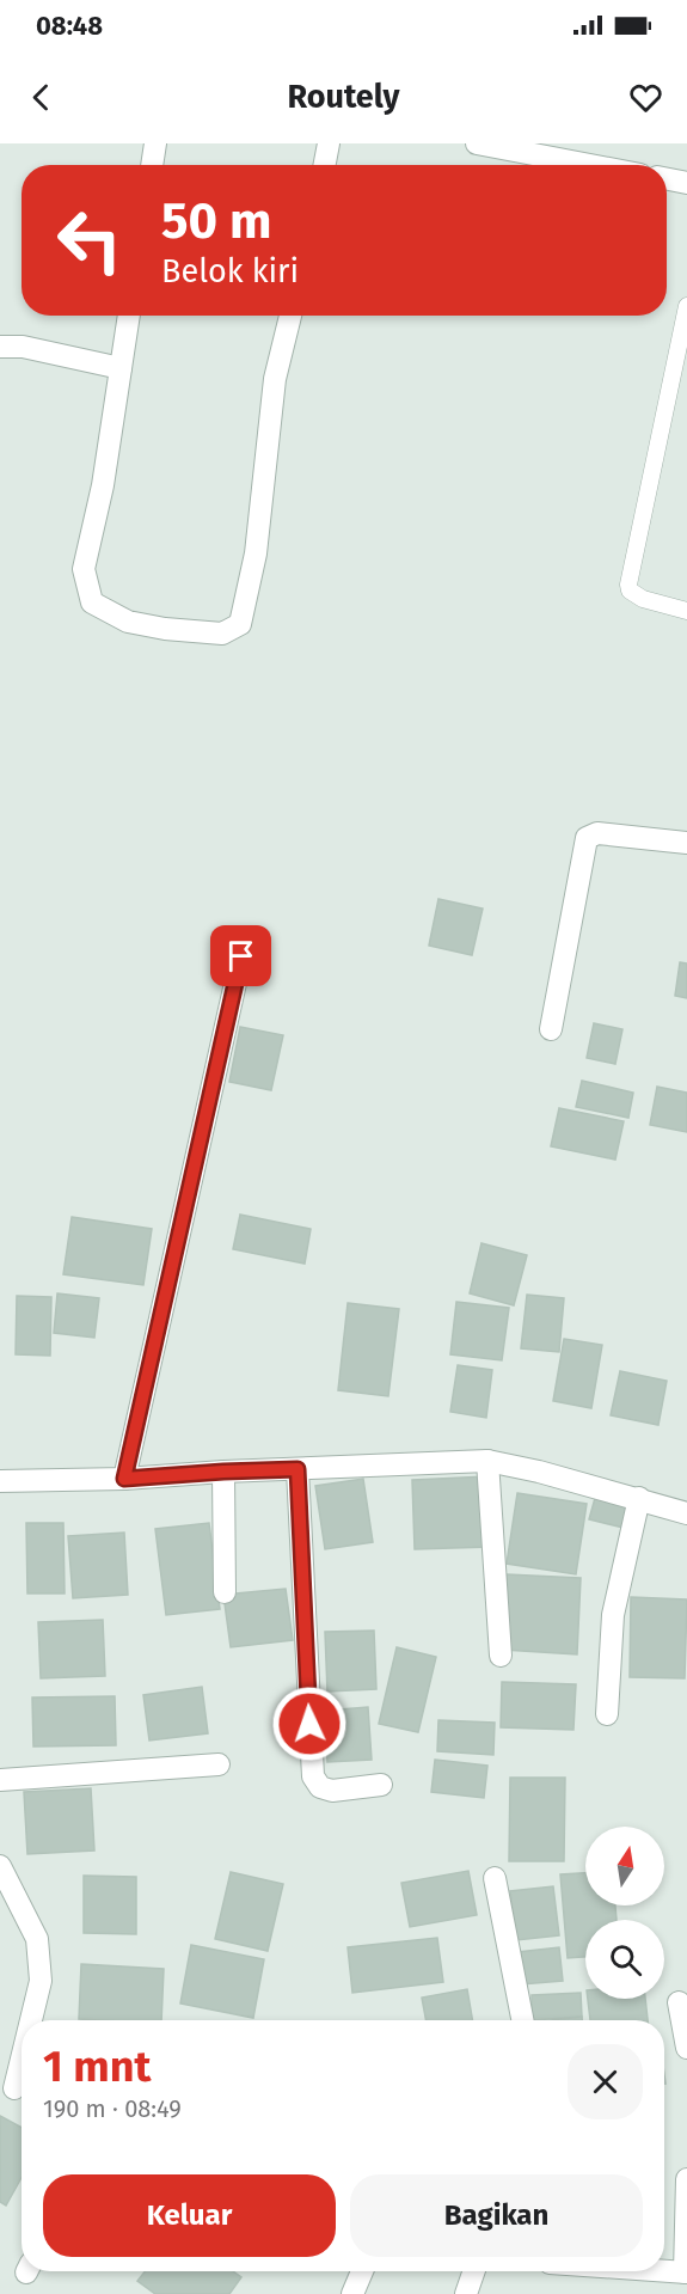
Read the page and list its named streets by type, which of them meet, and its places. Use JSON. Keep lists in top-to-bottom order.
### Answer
{
  "north": "top",
  "page": {
    "status": "08:48",
    "header": "Routely",
    "turn": ["50 m", "Belok kiri"],
    "heading": ["1 mnt", "190 m · 08:49"],
    "buttons": ["Keluar", "Bagikan"]
  }
}
